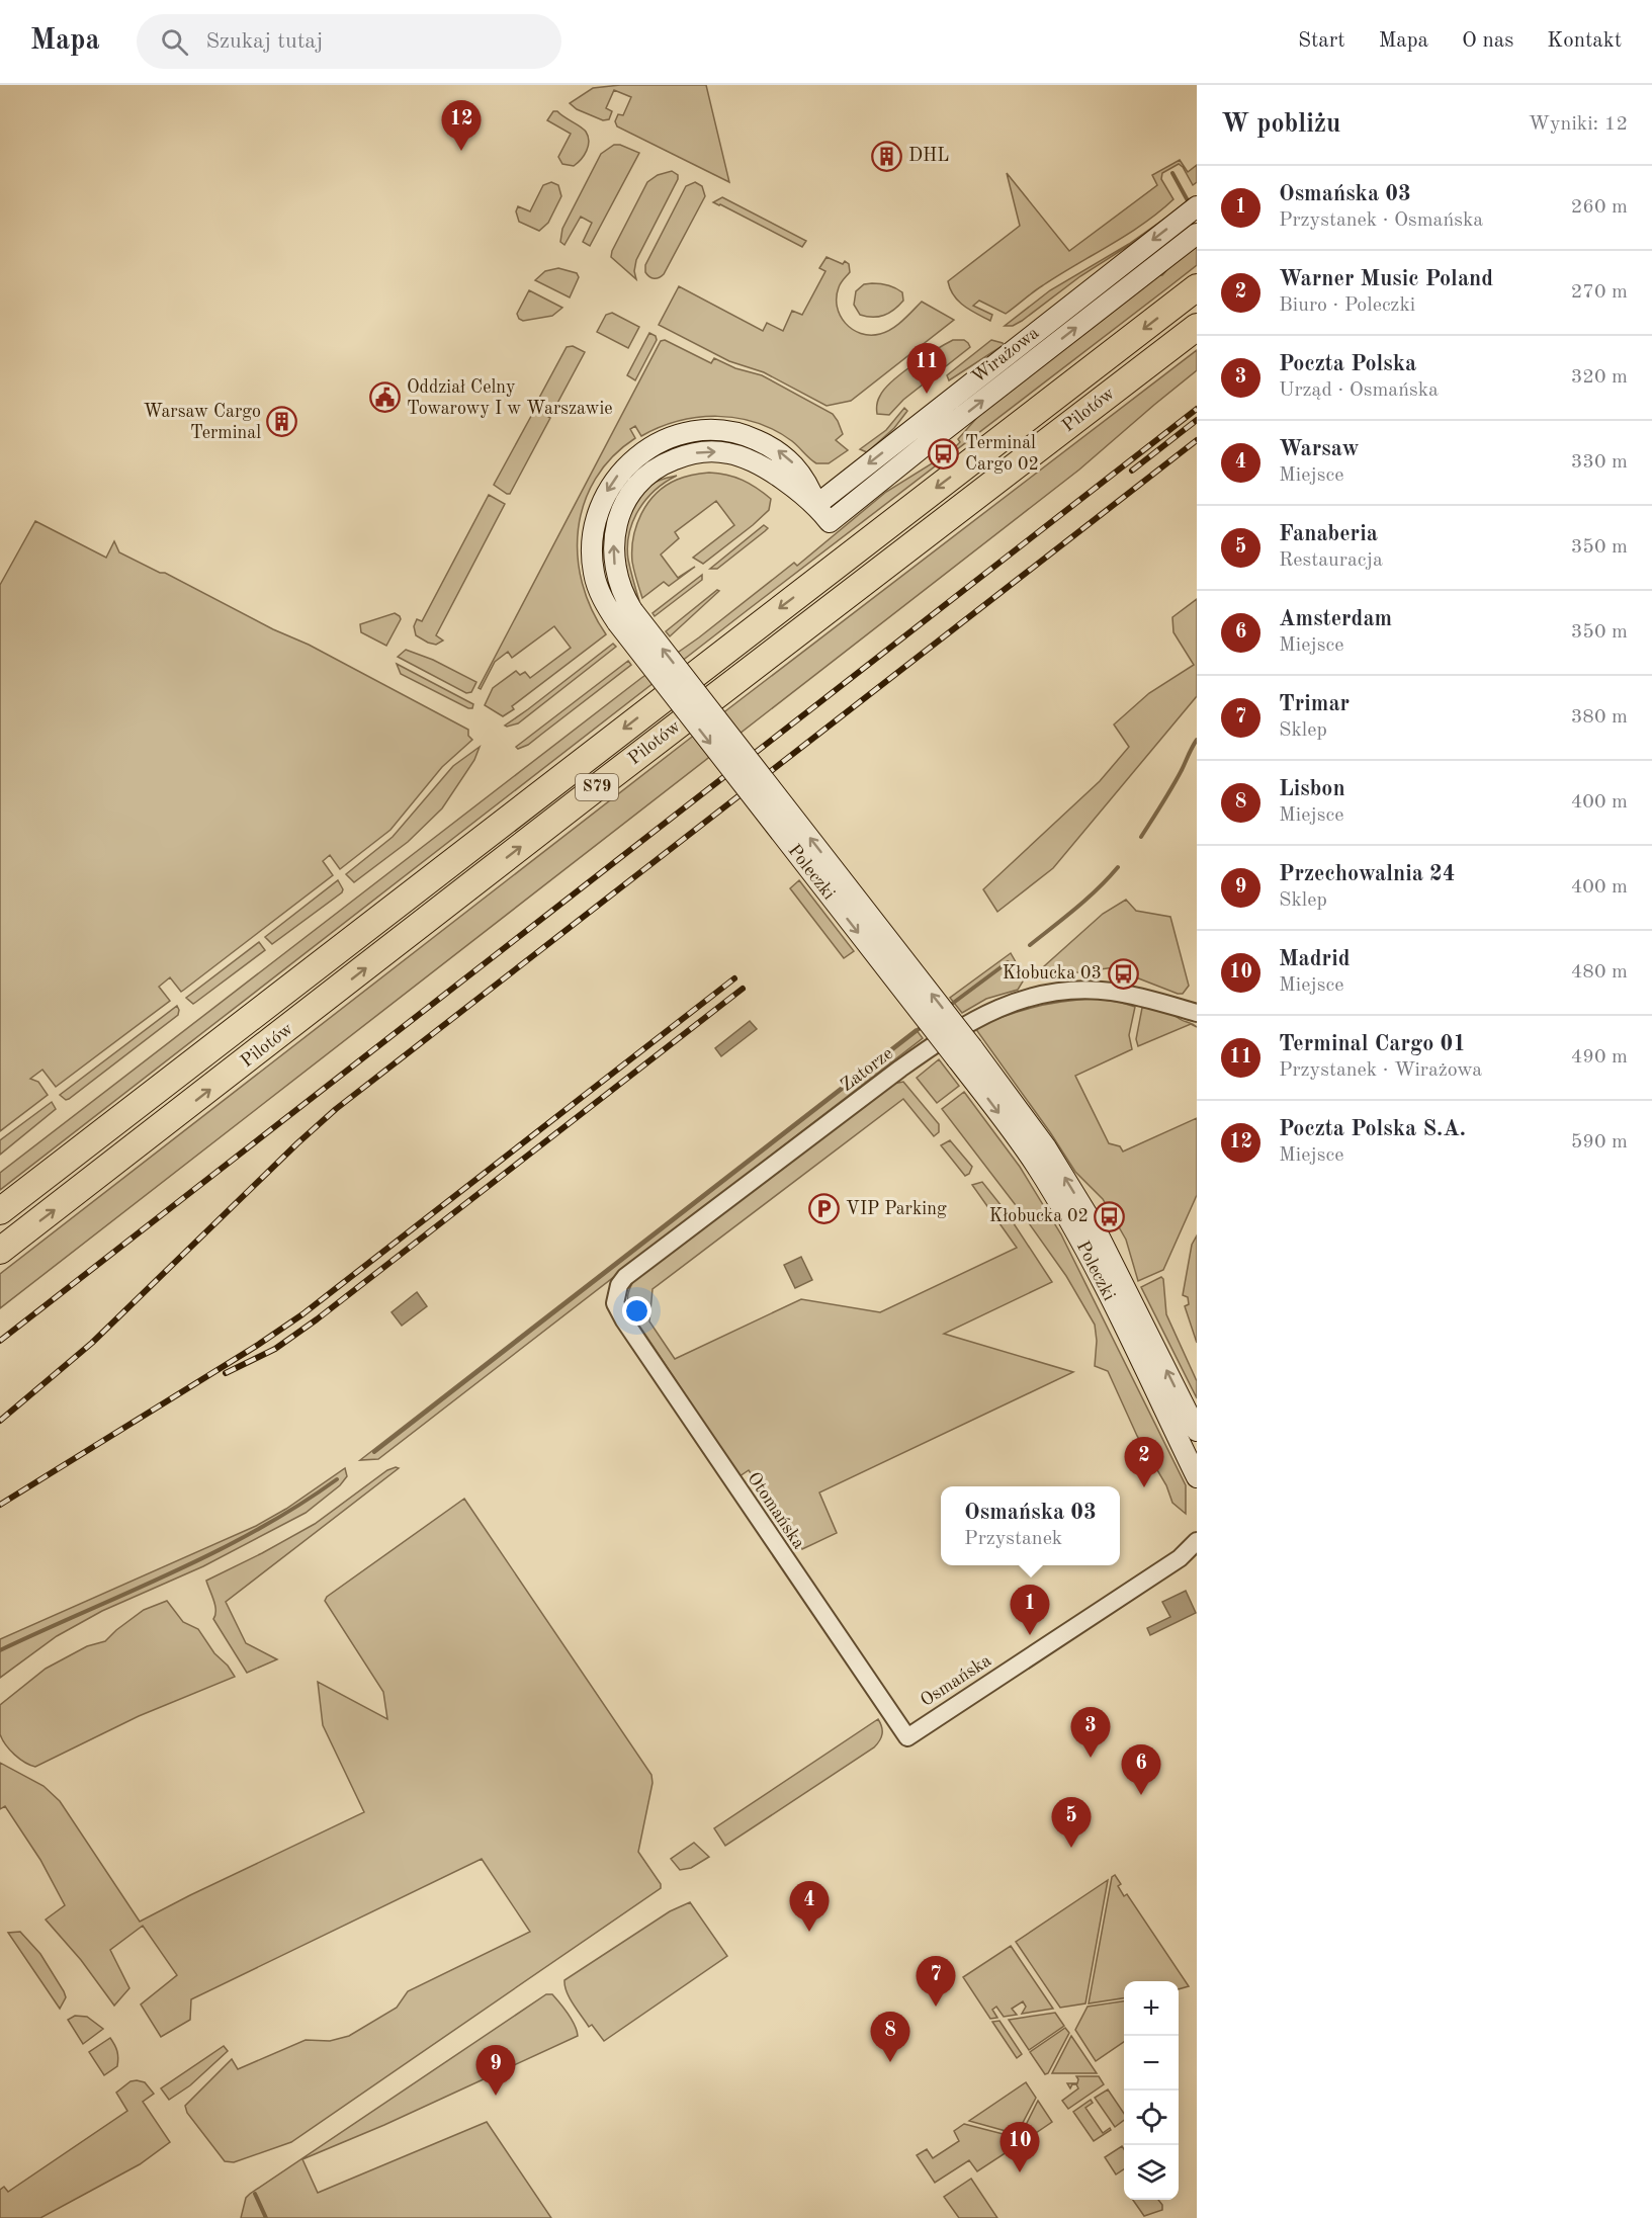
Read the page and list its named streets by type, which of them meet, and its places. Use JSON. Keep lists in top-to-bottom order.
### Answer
{
  "streets": {
    "highway": ["Pilotów", "S79"],
    "main road": ["Wirażowa", "Poleczki"],
    "street": ["Zatorze", "Otomańska", "Osmańska"]
  },
  "crossings": [
    ["Wirażowa", "Poleczki"],
    ["Zatorze", "Otomańska"],
    ["Otomańska", "Osmańska"]
  ],
  "places": {
    "building": ["DHL", "Warsaw Cargo Terminal"],
    "public building": ["Oddział Celny Towarowy I w Warszawie"],
    "bus stop": ["Terminal Cargo 02", "Kłobucka 03", "Kłobucka 02"],
    "parking": ["VIP Parking"]
  },
  "page": {
    "header": "Mapa",
    "search": "Szukaj tutaj",
    "nav": [
      "Start",
      "Mapa",
      "O nas",
      "Kontakt"
    ],
    "heading": ["W pobliżu", "Wyniki: 12"],
    "pins": [
      "12",
      "11",
      "2",
      "1",
      "3",
      "6",
      "5",
      "4",
      "7",
      "8",
      "9",
      "10"
    ],
    "list": [
      {
        "mark": "1",
        "name": "Osmańska 03",
        "note": "Przystanek · Osmańska",
        "value": "260 m"
      },
      {
        "mark": "2",
        "name": "Warner Music Poland",
        "note": "Biuro · Poleczki",
        "value": "270 m"
      },
      {
        "mark": "3",
        "name": "Poczta Polska",
        "note": "Urząd · Osmańska",
        "value": "320 m"
      },
      {
        "mark": "4",
        "name": "Warsaw",
        "note": "Miejsce",
        "value": "330 m"
      },
      {
        "mark": "5",
        "name": "Fanaberia",
        "note": "Restauracja",
        "value": "350 m"
      },
      {
        "mark": "6",
        "name": "Amsterdam",
        "note": "Miejsce",
        "value": "350 m"
      },
      {
        "mark": "7",
        "name": "Trimar",
        "note": "Sklep",
        "value": "380 m"
      },
      {
        "mark": "8",
        "name": "Lisbon",
        "note": "Miejsce",
        "value": "400 m"
      },
      {
        "mark": "9",
        "name": "Przechowalnia 24",
        "note": "Sklep",
        "value": "400 m"
      },
      {
        "mark": "10",
        "name": "Madrid",
        "note": "Miejsce",
        "value": "480 m"
      },
      {
        "mark": "11",
        "name": "Terminal Cargo 01",
        "note": "Przystanek · Wirażowa",
        "value": "490 m"
      },
      {
        "mark": "12",
        "name": "Poczta Polska S.A.",
        "note": "Miejsce",
        "value": "590 m"
      }
    ],
    "popup": ["Osmańska 03", "Przystanek"],
    "map_buttons": ["+", "−"]
  }
}
